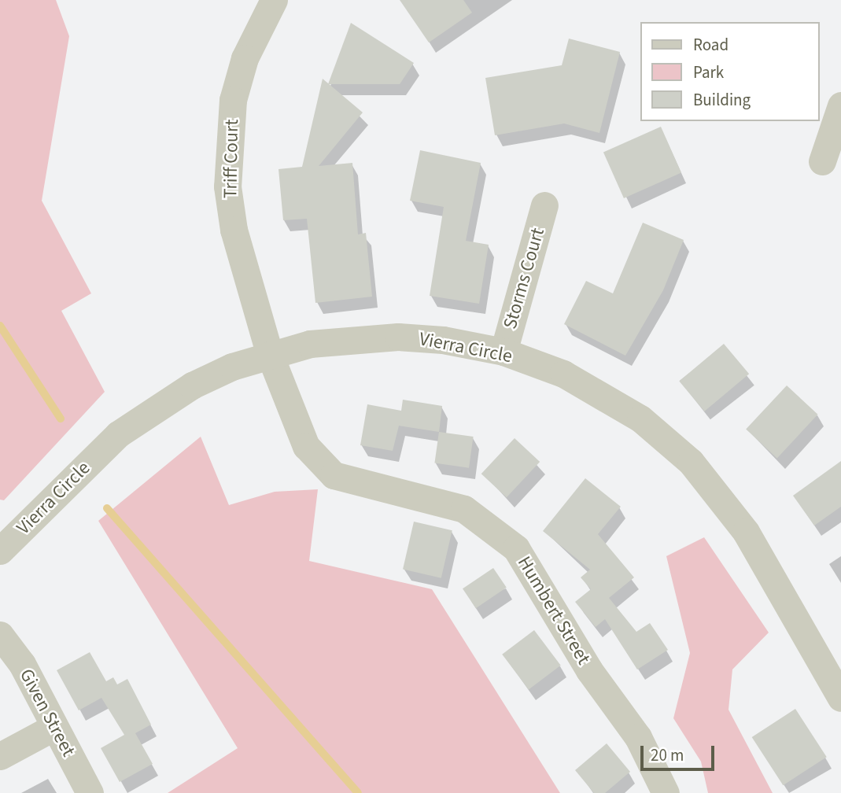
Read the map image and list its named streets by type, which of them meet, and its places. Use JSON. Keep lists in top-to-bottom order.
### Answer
{
  "streets": {
    "street": [
      "Triff Court",
      "Storms Court",
      "Vierra Circle",
      "Humbert Street",
      "Given Street"
    ]
  },
  "crossings": [
    ["Triff Court", "Vierra Circle"],
    ["Triff Court", "Humbert Street"],
    ["Storms Court", "Vierra Circle"],
    ["Vierra Circle", "Humbert Street"]
  ],
  "legend": ["Road", "Park", "Building"],
  "scale_bar": "20 m"
}
